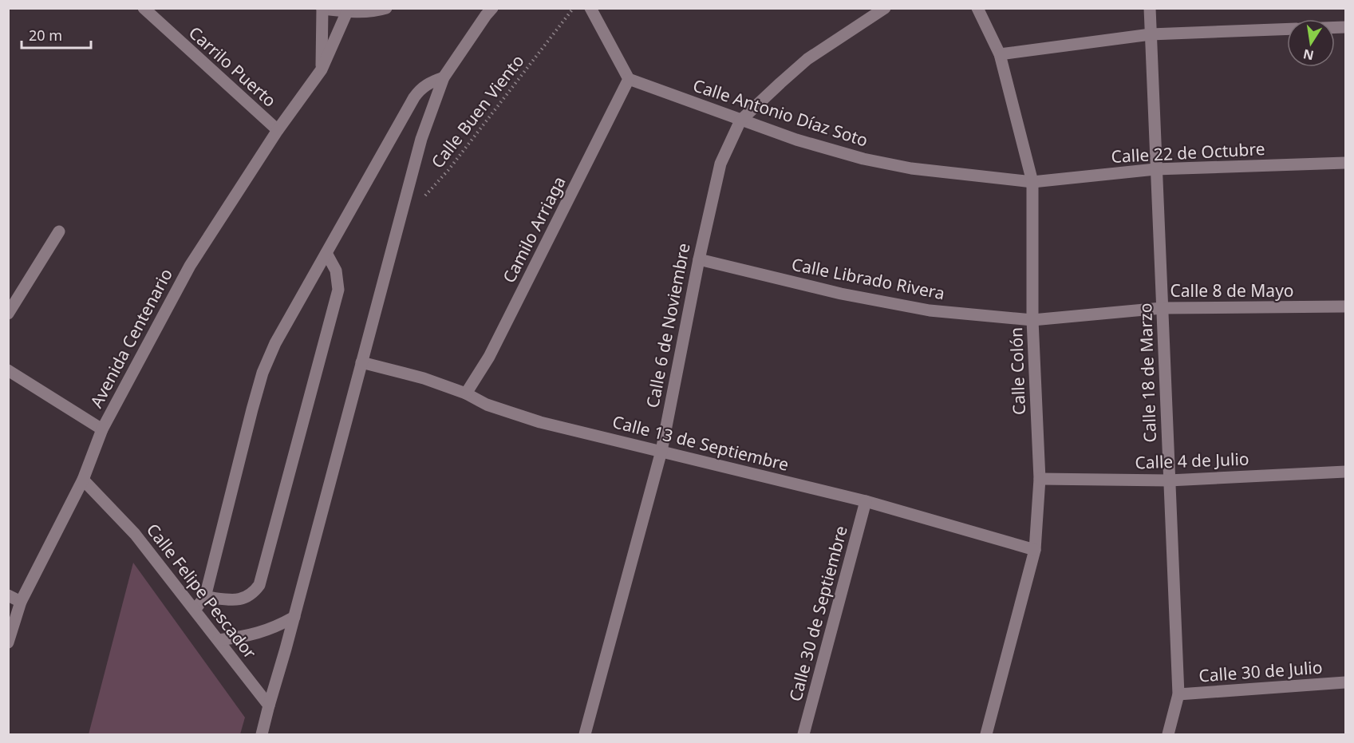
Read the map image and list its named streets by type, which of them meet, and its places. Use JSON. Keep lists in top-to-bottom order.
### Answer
{
  "streets": {
    "street": [
      "Carrilo Puerto",
      "Calle Antonio Díaz Soto",
      "Calle 22 de Octubre",
      "Camilo Arriaga",
      "Calle Librado Rivera",
      "Calle 8 de Mayo",
      "Calle 6 de Noviembre",
      "Avenida Centenario",
      "Calle Colón",
      "Calle 18 de Marzo",
      "Calle 13 de Septiembre",
      "Calle 4 de Julio",
      "Calle Felipe Pescador",
      "Calle 30 de Septiembre",
      "Calle 30 de Julio"
    ],
    "path": ["Calle Buen Viento"]
  },
  "crossings": [
    ["Carrilo Puerto", "Avenida Centenario"],
    ["Calle Antonio Díaz Soto", "Calle 22 de Octubre"],
    ["Calle Antonio Díaz Soto", "Camilo Arriaga"],
    ["Calle Antonio Díaz Soto", "Calle 6 de Noviembre"],
    ["Calle Antonio Díaz Soto", "Calle Colón"],
    ["Calle 22 de Octubre", "Calle Colón"],
    ["Calle 22 de Octubre", "Calle 18 de Marzo"],
    ["Camilo Arriaga", "Calle 13 de Septiembre"],
    ["Calle Librado Rivera", "Calle 8 de Mayo"],
    ["Calle Librado Rivera", "Calle 6 de Noviembre"],
    ["Calle Librado Rivera", "Calle Colón"],
    ["Calle 8 de Mayo", "Calle Colón"],
    ["Calle 8 de Mayo", "Calle 18 de Marzo"],
    ["Calle 6 de Noviembre", "Calle 13 de Septiembre"],
    ["Avenida Centenario", "Calle Felipe Pescador"],
    ["Calle Colón", "Calle 13 de Septiembre"],
    ["Calle Colón", "Calle 4 de Julio"],
    ["Calle 18 de Marzo", "Calle 4 de Julio"],
    ["Calle 18 de Marzo", "Calle 30 de Julio"],
    ["Calle 13 de Septiembre", "Calle 30 de Septiembre"]
  ],
  "scale_bar": "20 m",
  "north": "bottom"
}
